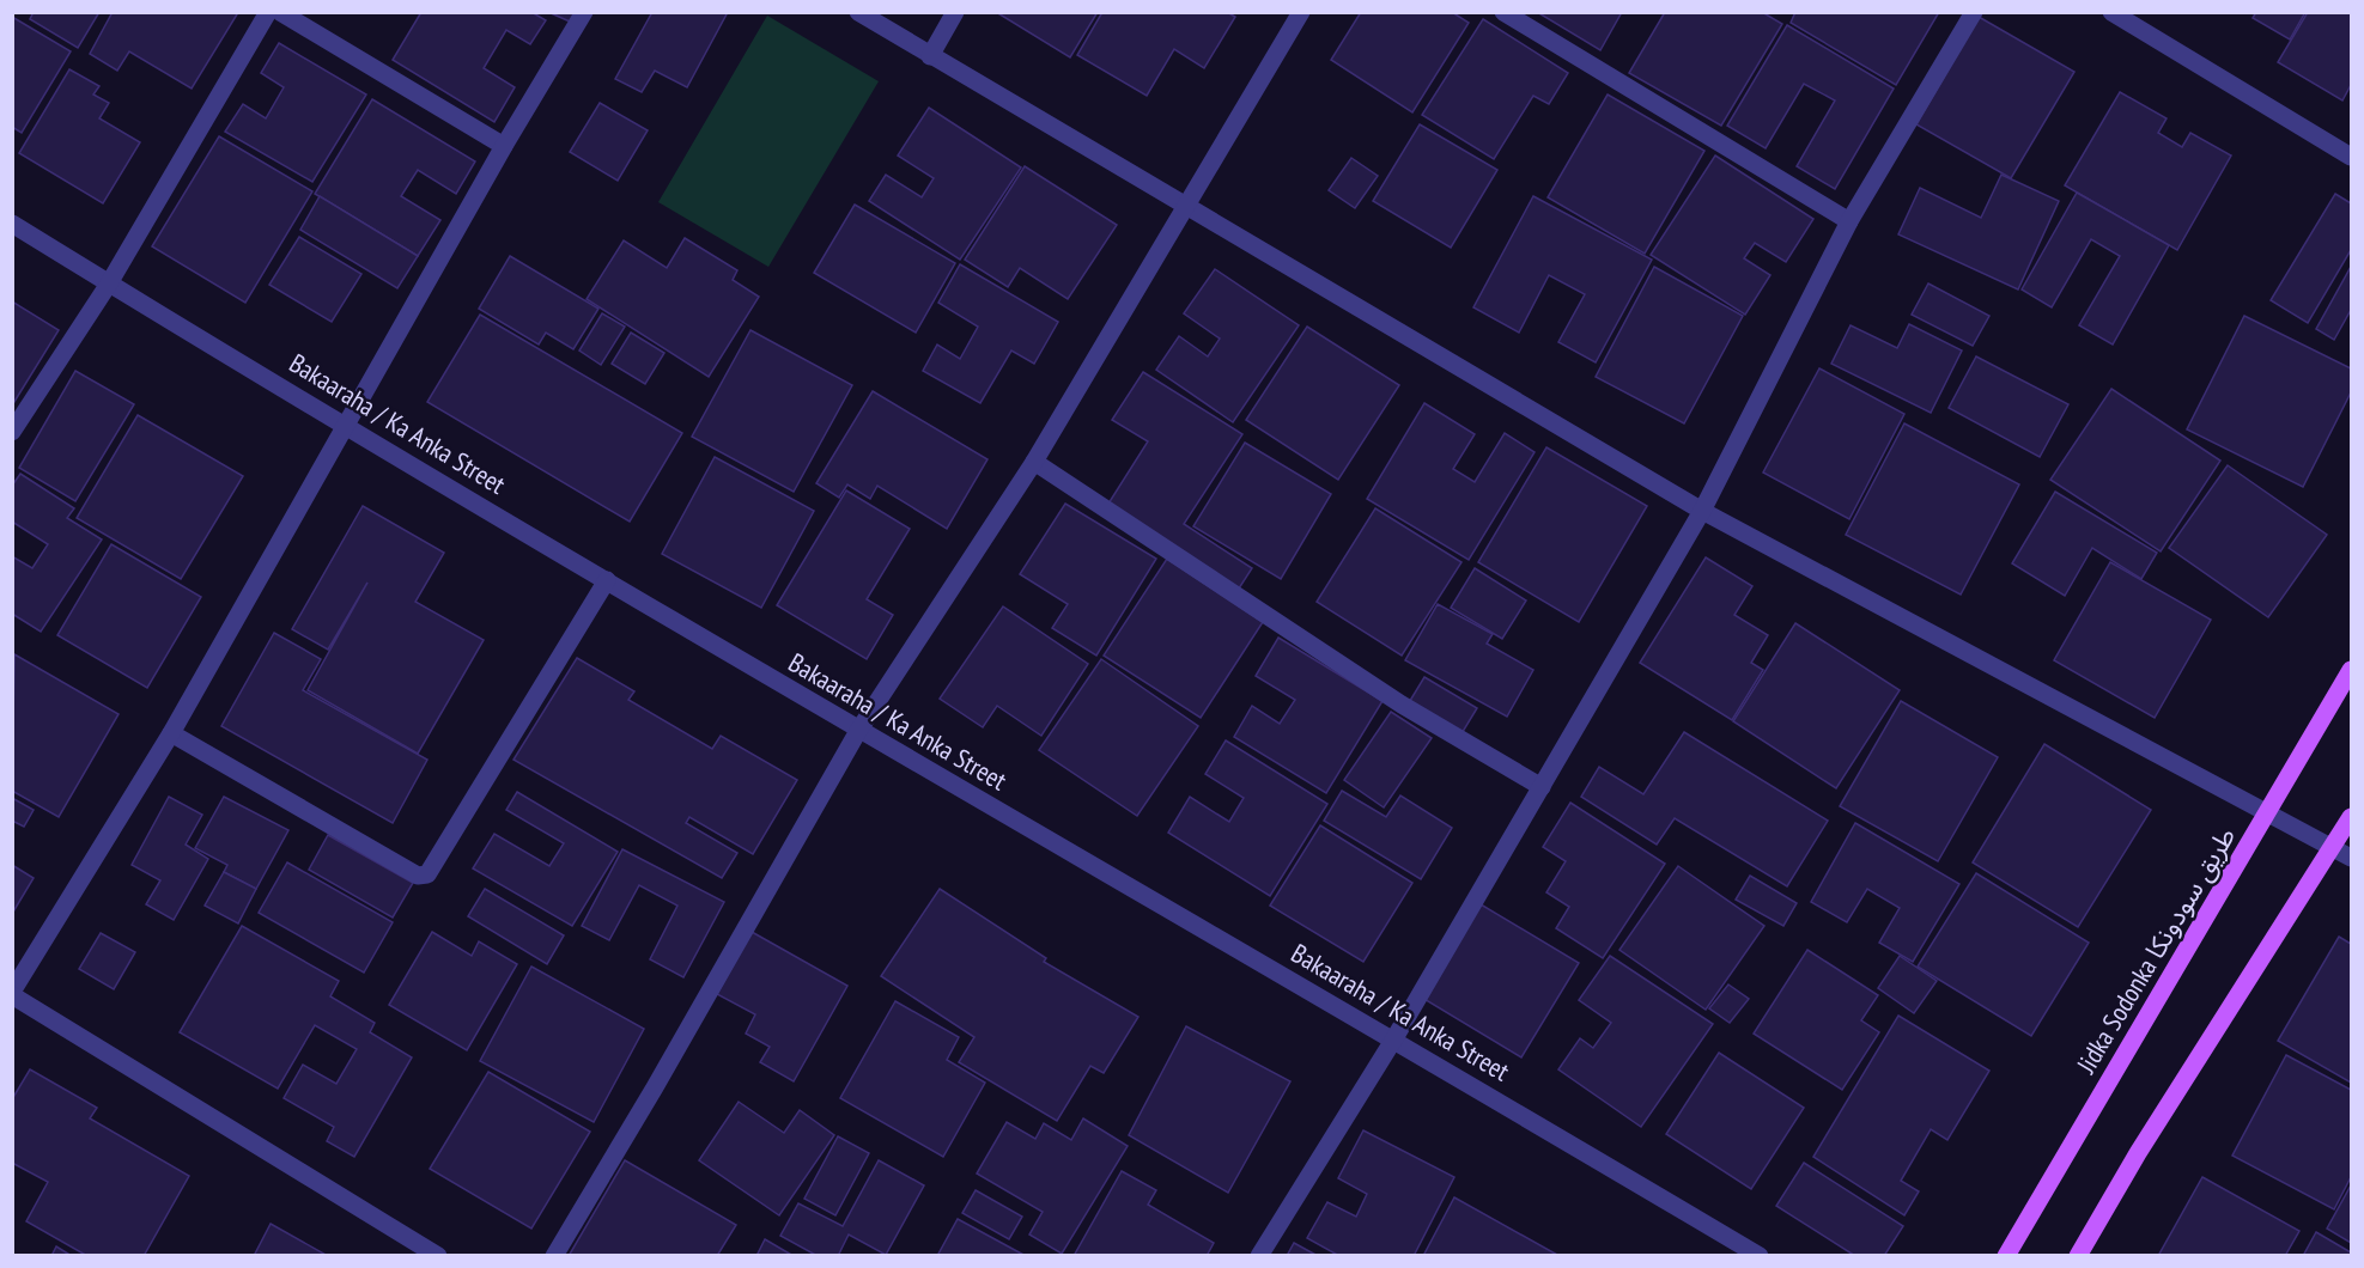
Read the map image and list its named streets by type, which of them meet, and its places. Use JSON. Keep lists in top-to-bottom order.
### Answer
{
  "streets": {
    "main road": ["Jidka Sodonka طريق سودونكا"],
    "street": ["Bakaaraha / Ka Anka Street"]
  }
}
